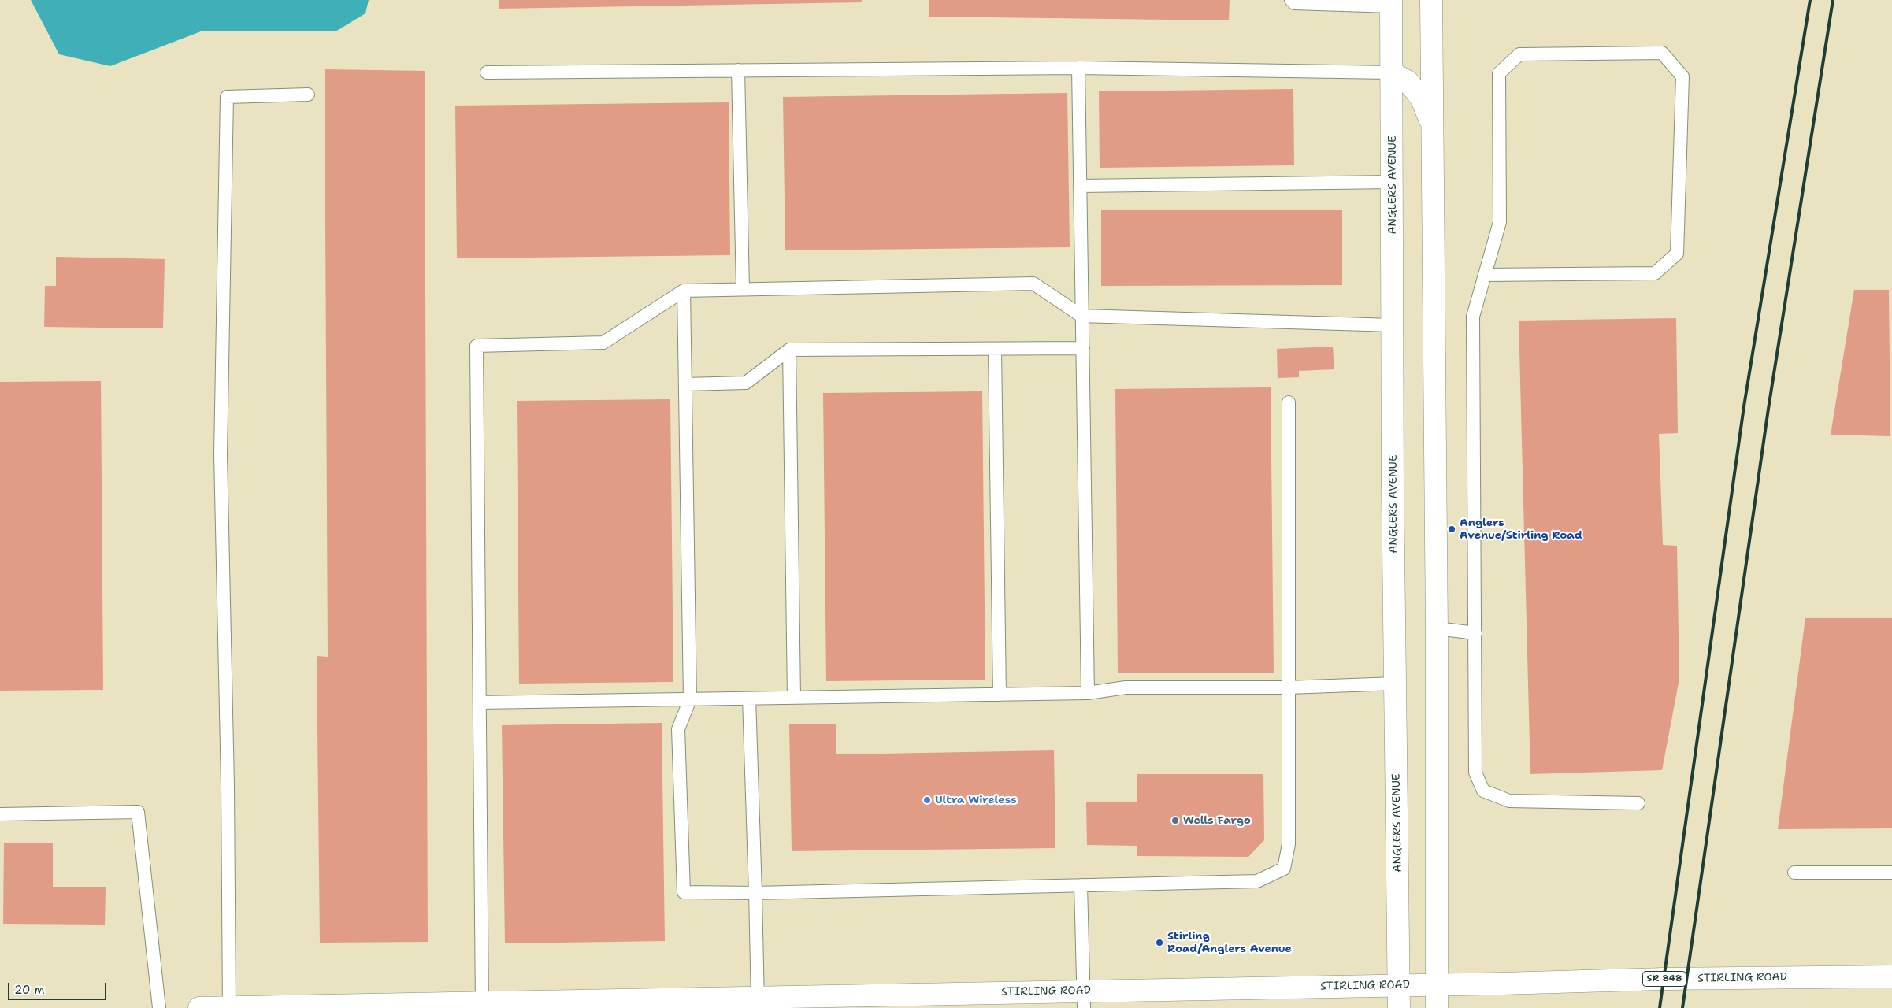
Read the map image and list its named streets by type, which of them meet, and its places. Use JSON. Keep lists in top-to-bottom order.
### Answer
{
  "streets": {
    "street": ["ANGLERS AVENUE", "STIRLING ROAD", "SR 848"]
  },
  "crossings": [
    ["ANGLERS AVENUE", "STIRLING ROAD"]
  ],
  "places": [
    "Anglers Avenue/Stirling Road",
    "Ultra Wireless",
    "Wells Fargo",
    "Stirling Road/Anglers Avenue"
  ],
  "scale_bar": "20 m"
}
